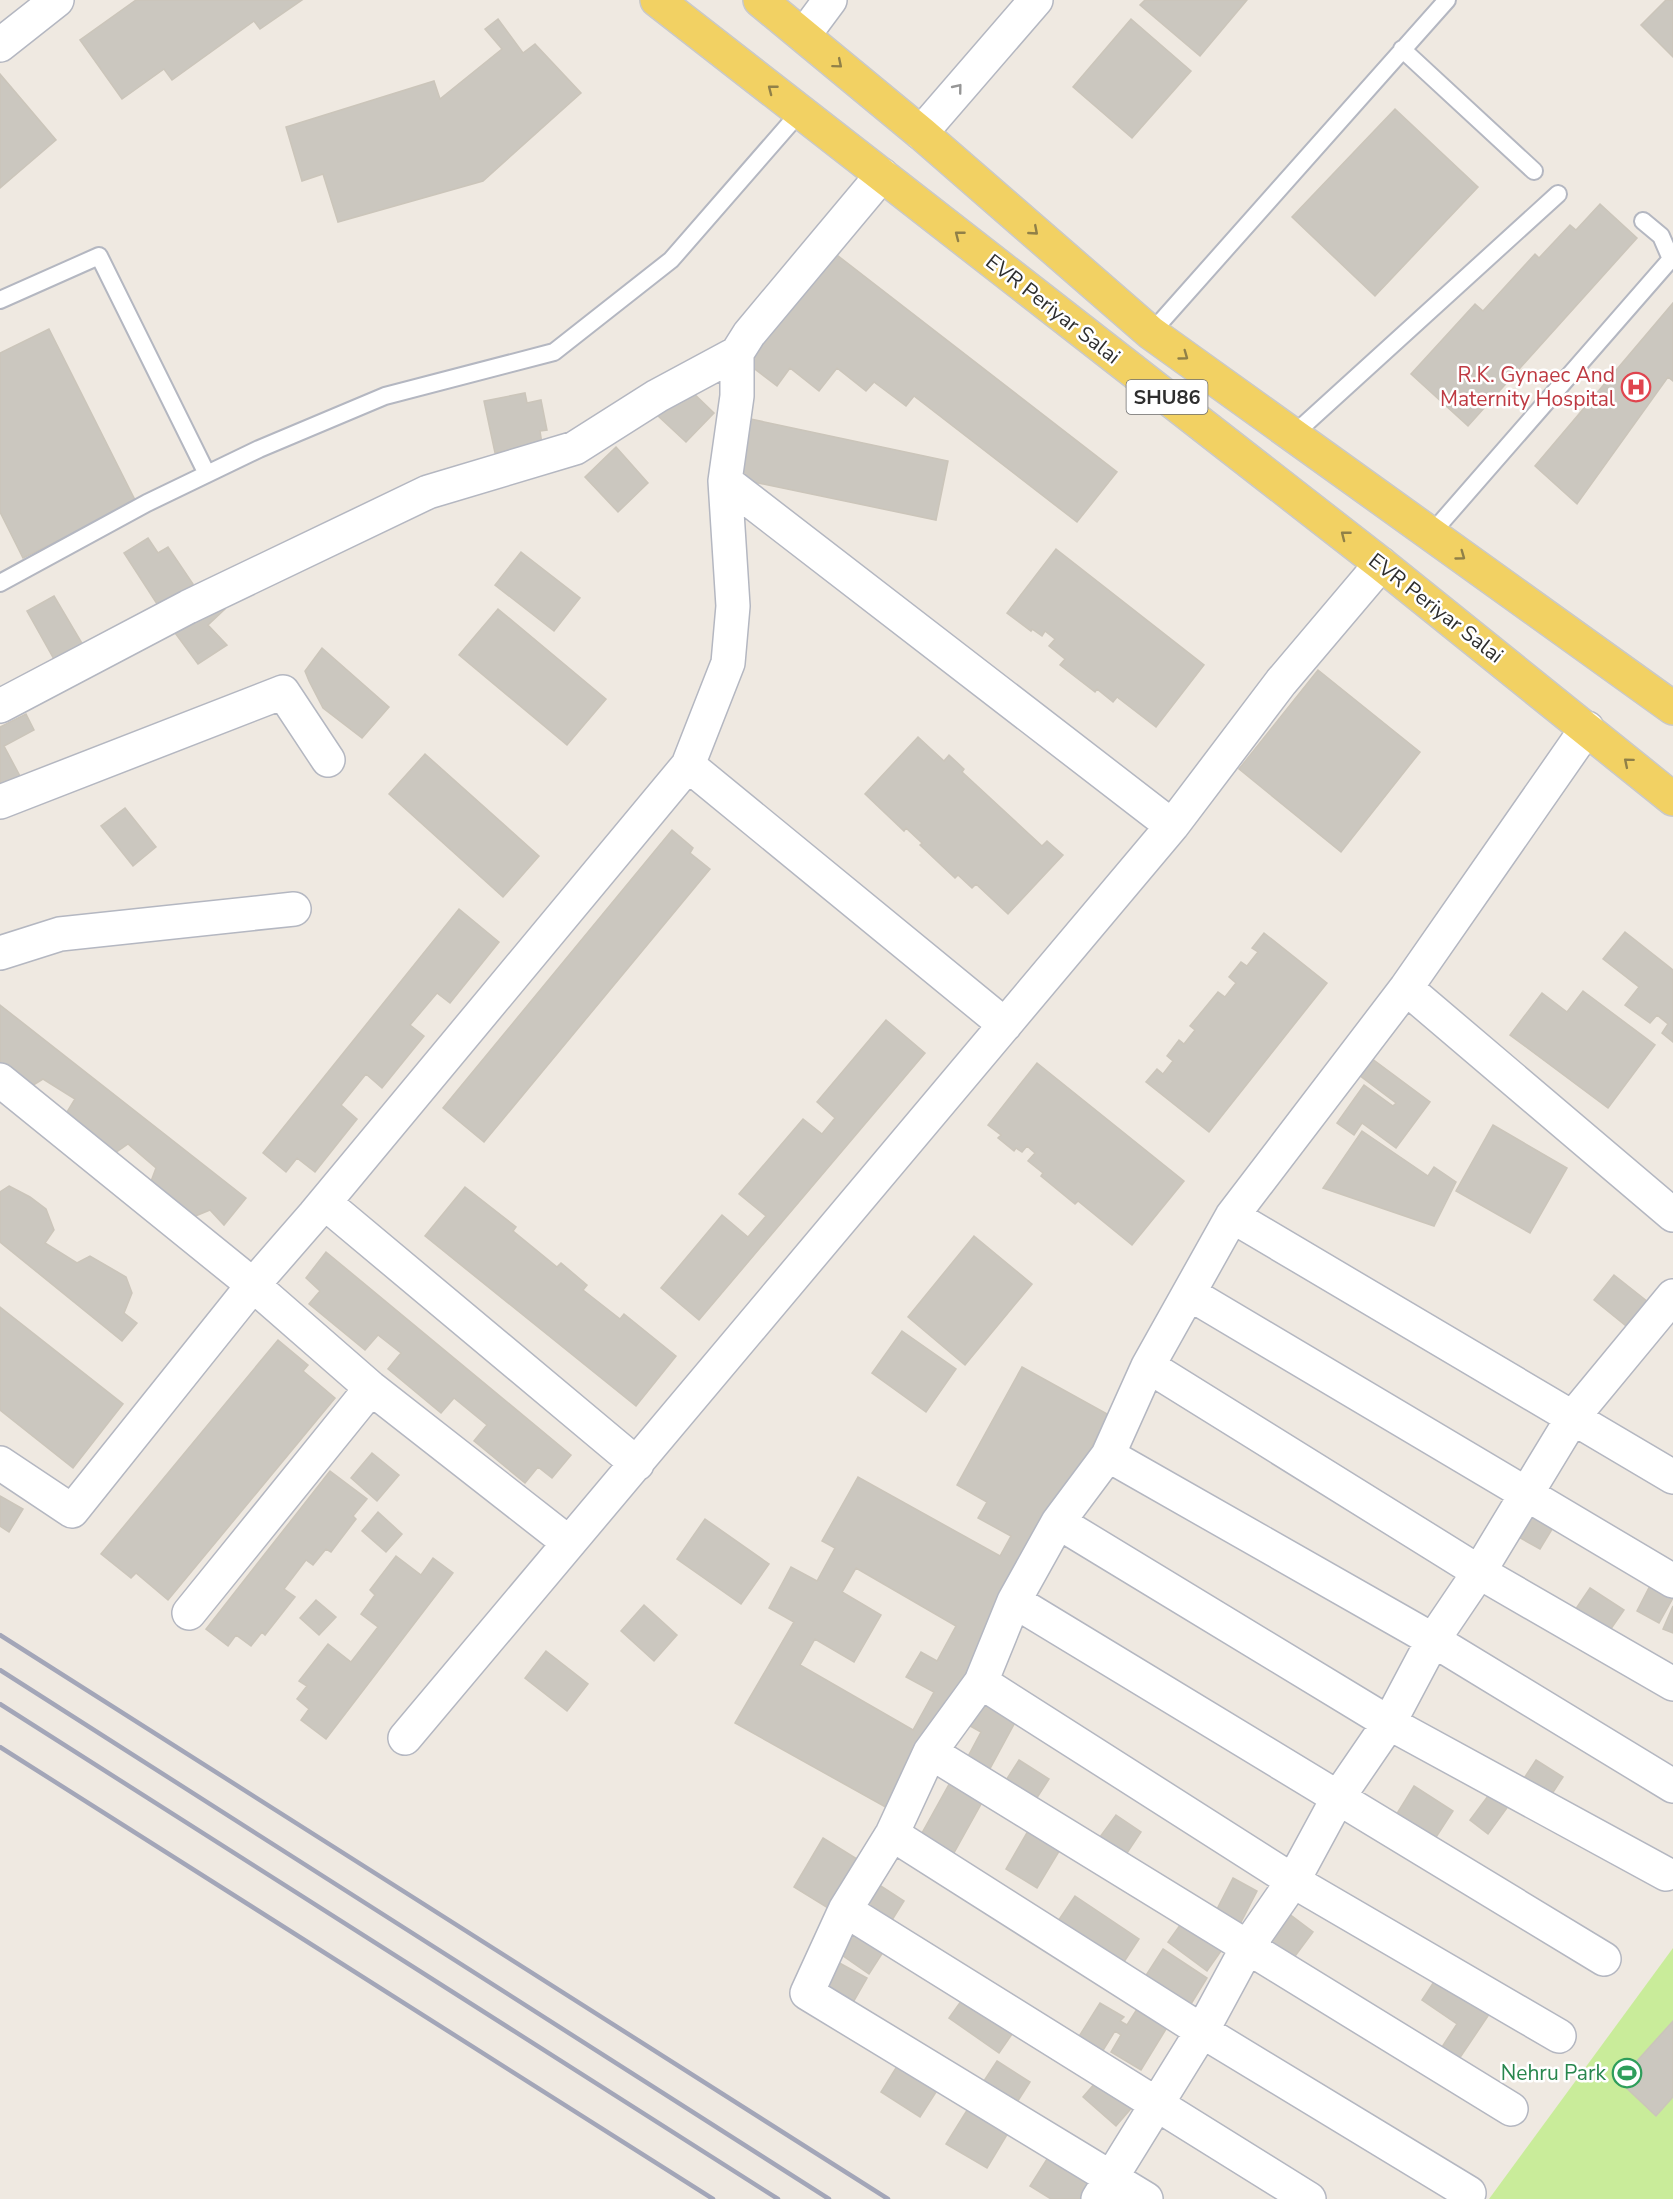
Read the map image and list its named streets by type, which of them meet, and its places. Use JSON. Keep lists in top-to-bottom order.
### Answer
{
  "streets": {
    "main road": ["EVR Periyar Salai", "SHU86"]
  },
  "places": {
    "hospital": ["R.K. Gynaec And Maternity Hospital"],
    "sports": ["Nehru Park"]
  }
}
